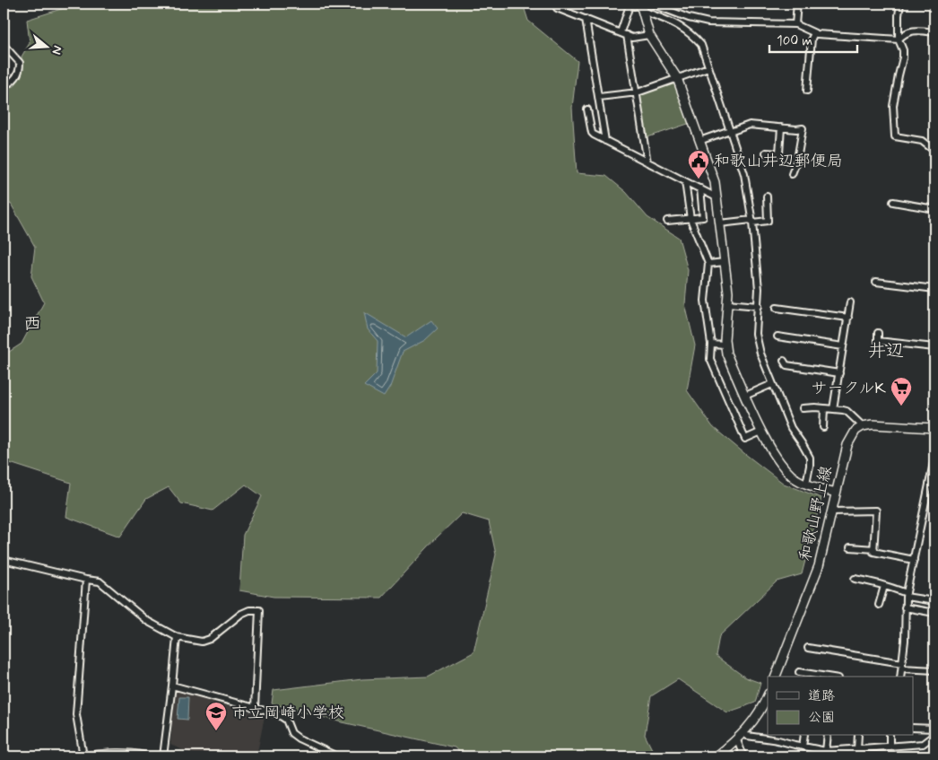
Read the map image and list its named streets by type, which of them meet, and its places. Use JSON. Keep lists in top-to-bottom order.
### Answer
{
  "streets": {
    "street": ["和歌山野上線"]
  },
  "districts": ["西", "井辺"],
  "places": {
    "public building": ["和歌山井辺郵便局"],
    "supermarket": ["サークルK"],
    "school or university": ["市立岡崎小学校"]
  },
  "legend": ["道路", "公園"],
  "scale_bar": "100 m",
  "north": "right"
}
